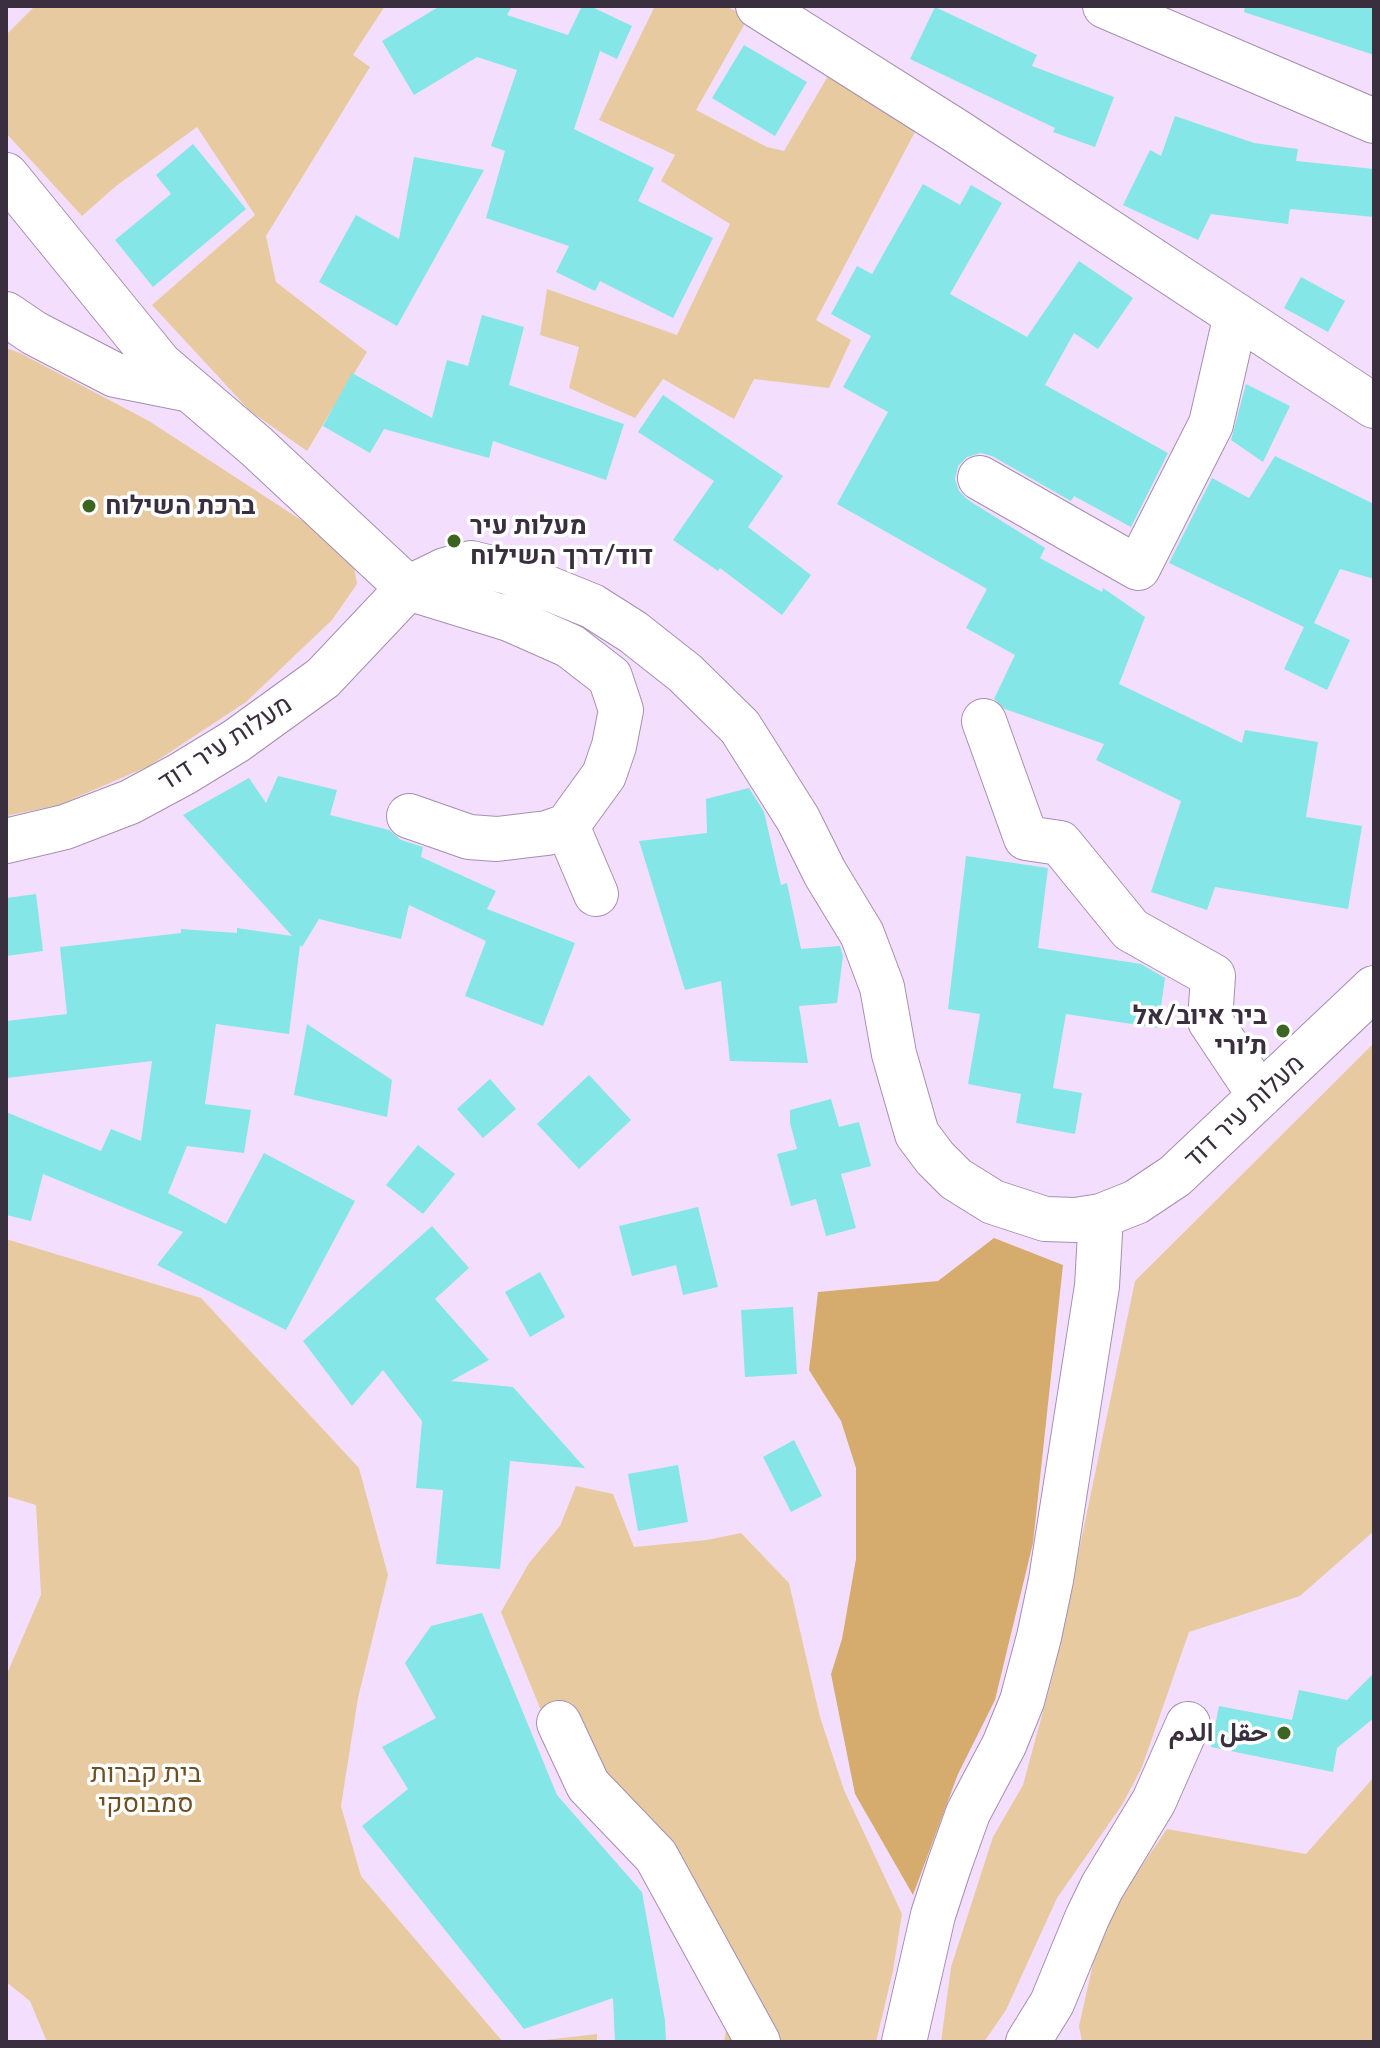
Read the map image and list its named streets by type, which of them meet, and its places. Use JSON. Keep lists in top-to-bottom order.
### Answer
{
  "streets": {
    "street": ["מעלות עיר דוד"]
  },
  "parks": ["בית קברות סמבוסקי"],
  "places": [
    "ברכת השילוח",
    "מעלות עיר דוד/דרך השילוח",
    "ביר איוב/אל ת׳ורי",
    "حقل الدم"
  ]
}
